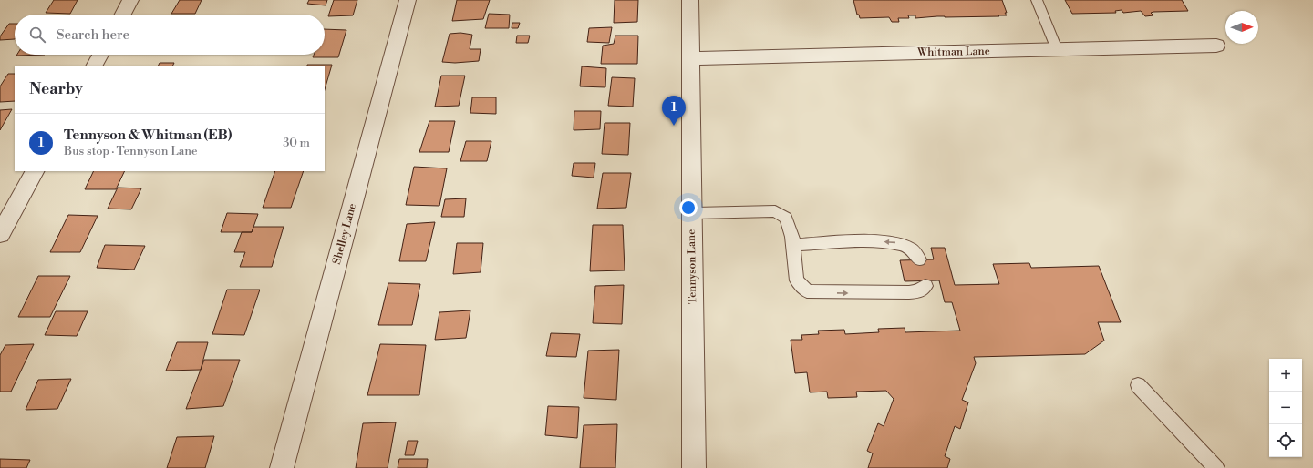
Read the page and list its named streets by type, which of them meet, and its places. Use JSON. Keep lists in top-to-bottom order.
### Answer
{
  "streets": {
    "street": ["Whitman Lane", "Shelley Lane", "Tennyson Lane"]
  },
  "crossings": [
    ["Whitman Lane", "Tennyson Lane"]
  ],
  "north": "right",
  "page": {
    "search": "Search here",
    "heading": "Nearby",
    "pins": "1",
    "list": [
      {
        "mark": "1",
        "name": "Tennyson & Whitman (EB)",
        "note": "Bus stop · Tennyson Lane",
        "value": "30 m"
      }
    ],
    "map_buttons": ["+", "−"]
  }
}
